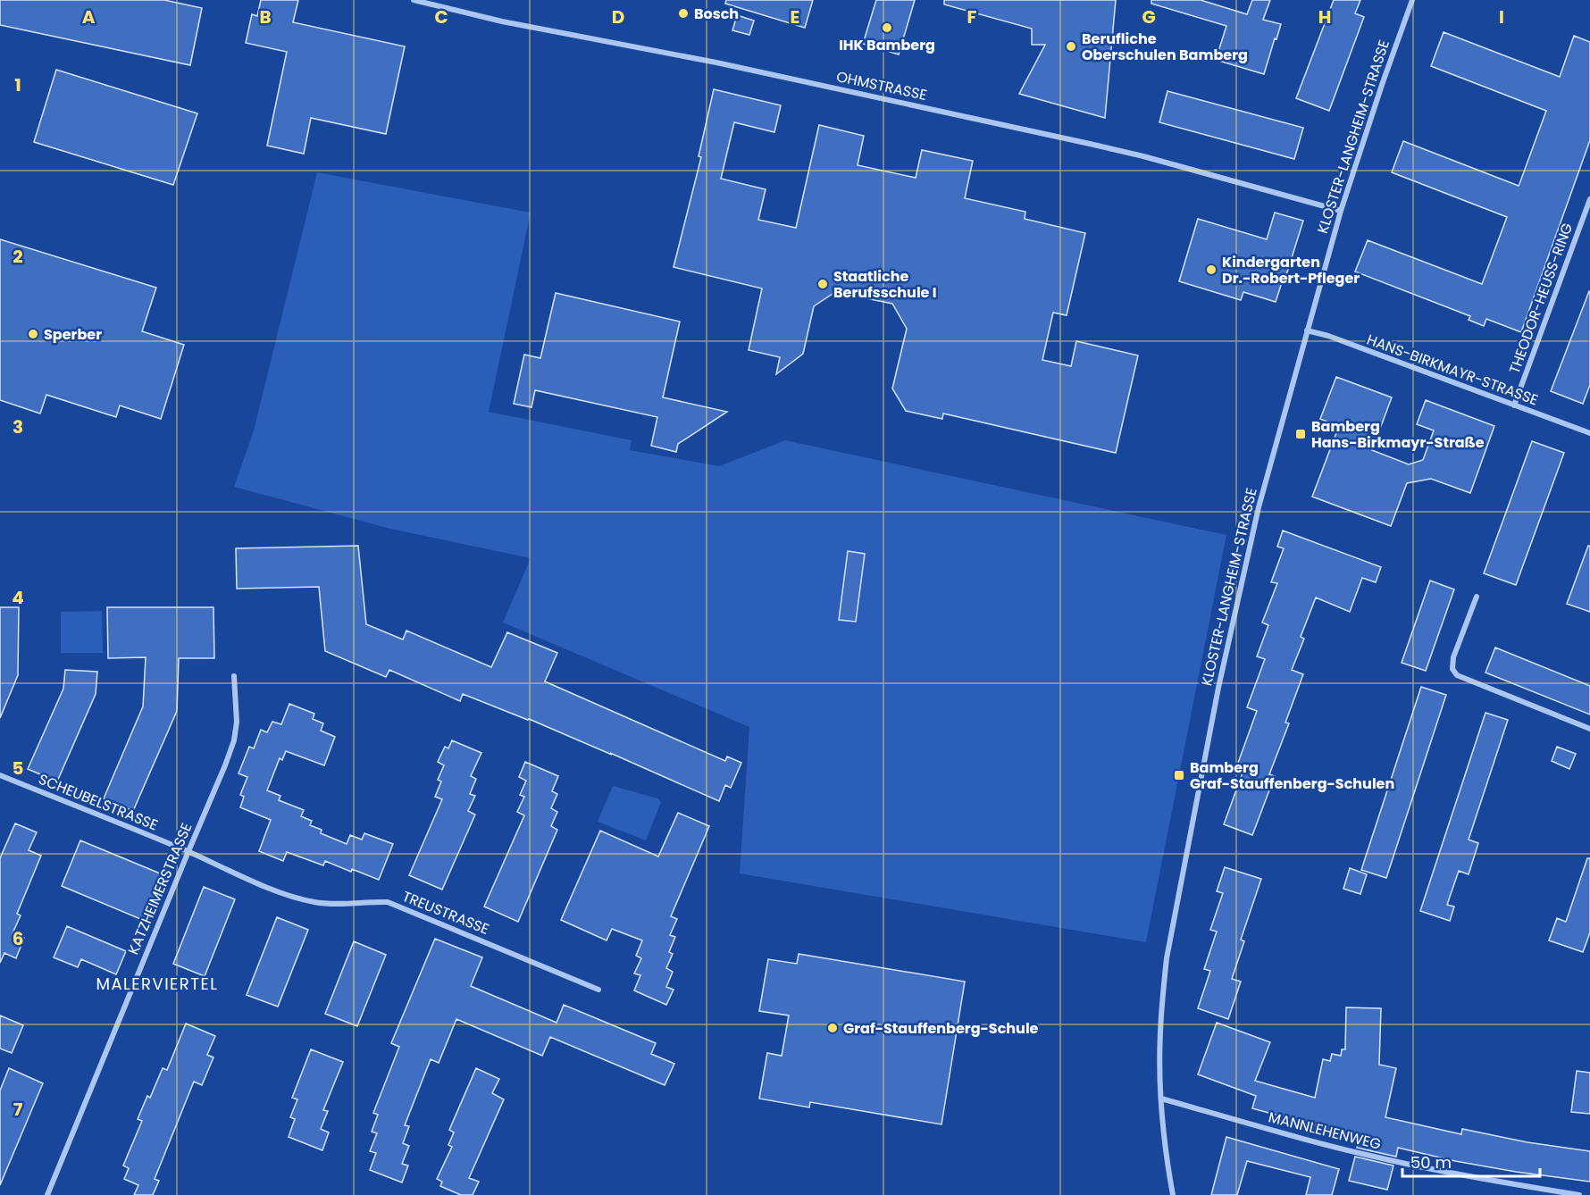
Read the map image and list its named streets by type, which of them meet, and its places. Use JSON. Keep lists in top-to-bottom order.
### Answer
{
  "streets": {
    "street": [
      "OHMSTRASSE",
      "KLOSTER-LANGHEIM-STRASSE",
      "THEODOR-HEUSS-RING",
      "HANS-BIRKMAYR-STRASSE",
      "SCHEUBELSTRASSE",
      "KATZHEIMERSTRASSE",
      "TREUSTRASSE",
      "MANNLEHENWEG"
    ]
  },
  "crossings": [
    ["OHMSTRASSE", "KLOSTER-LANGHEIM-STRASSE"],
    ["KLOSTER-LANGHEIM-STRASSE", "HANS-BIRKMAYR-STRASSE"],
    ["KLOSTER-LANGHEIM-STRASSE", "MANNLEHENWEG"],
    ["THEODOR-HEUSS-RING", "HANS-BIRKMAYR-STRASSE"],
    ["SCHEUBELSTRASSE", "KATZHEIMERSTRASSE"],
    ["SCHEUBELSTRASSE", "TREUSTRASSE"],
    ["KATZHEIMERSTRASSE", "TREUSTRASSE"]
  ],
  "districts": ["MALERVIERTEL"],
  "places": {
    "other": [
      "Bosch",
      "IHK Bamberg",
      "Berufliche Oberschulen Bamberg",
      "Kindergarten Dr.-Robert-Pfleger",
      "Staatliche Berufsschule I",
      "Sperber",
      "Graf-Stauffenberg-Schule"
    ],
    "transit": ["Bamberg Hans-Birkmayr-Straße", "Bamberg Graf-Stauffenberg-Schulen"]
  },
  "scale_bar": "50 m",
  "grid": {
    "columns": [
      "A",
      "B",
      "C",
      "D",
      "E",
      "F",
      "G",
      "H",
      "I"
    ],
    "rows": [
      "1",
      "2",
      "3",
      "4",
      "5",
      "6",
      "7"
    ]
  }
}
